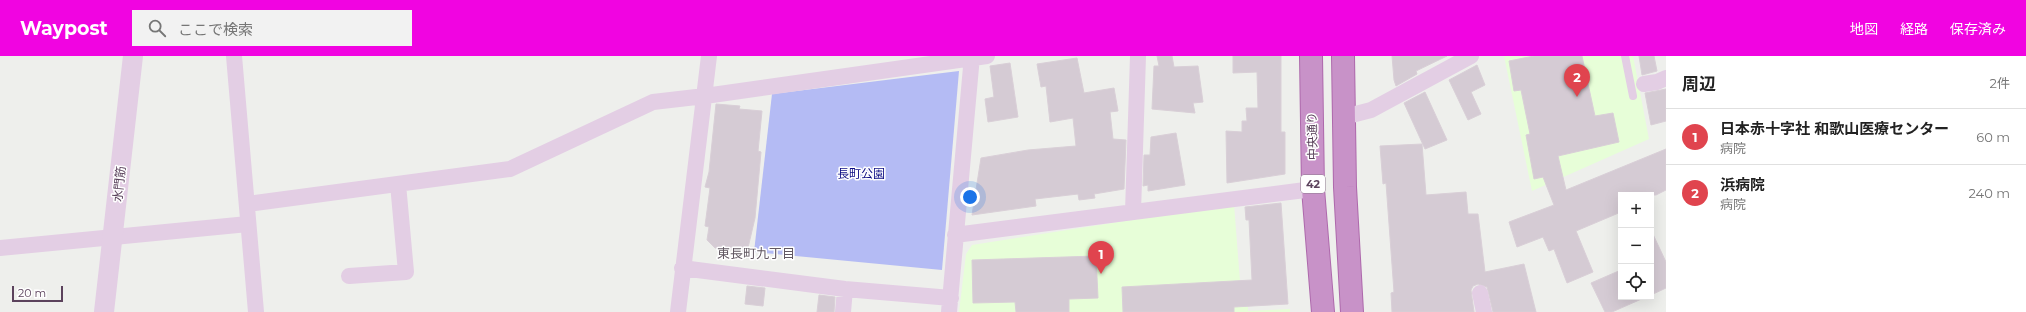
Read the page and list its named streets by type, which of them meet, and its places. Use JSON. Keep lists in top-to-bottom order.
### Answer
{
  "streets": {
    "highway": ["中央通り", "42"],
    "street": ["水門筋"]
  },
  "districts": ["東長町九丁目"],
  "parks": ["長町公園"],
  "scale_bar": "20 m",
  "page": {
    "header": "Waypost",
    "search": "ここで検索",
    "nav": ["地図", "経路", "保存済み"],
    "heading": ["周辺", "2件"],
    "pins": ["2", "1"],
    "list": [
      {
        "mark": "1",
        "name": "日本赤十字社 和歌山医療センター",
        "note": "病院",
        "value": "60 m"
      },
      {
        "mark": "2",
        "name": "浜病院",
        "note": "病院",
        "value": "240 m"
      }
    ],
    "map_buttons": ["+", "−"],
    "scale": "20 m"
  }
}
